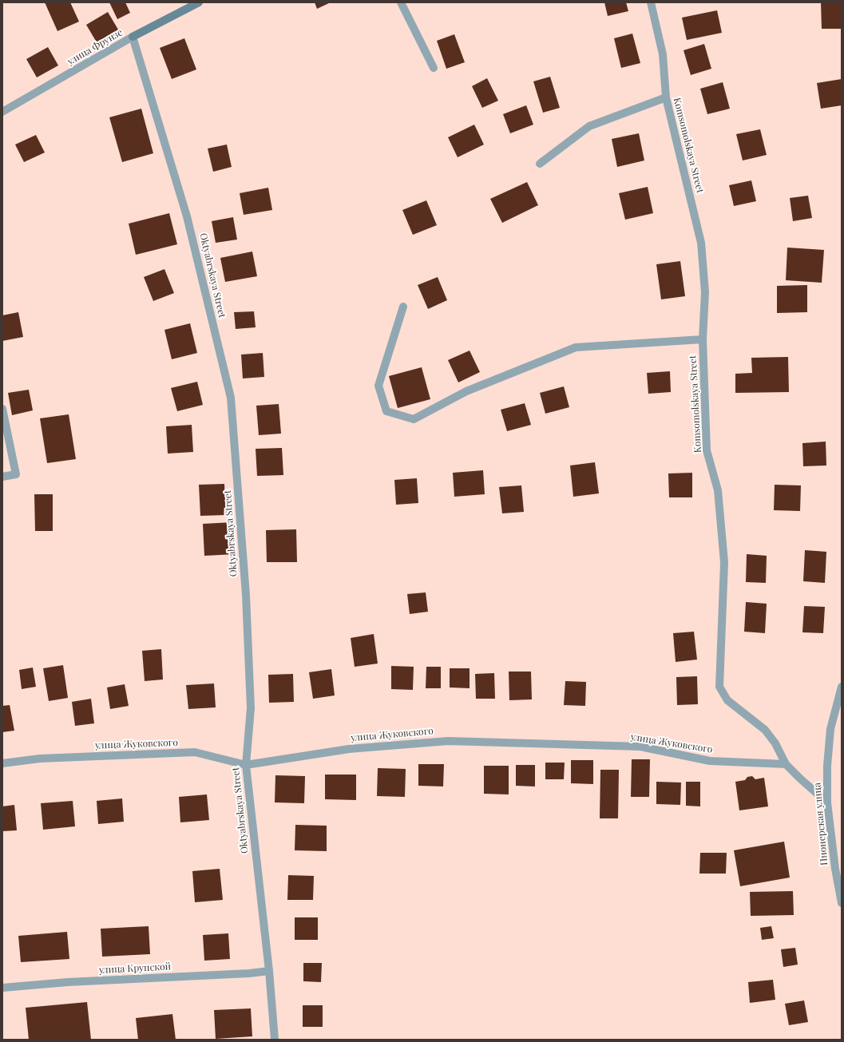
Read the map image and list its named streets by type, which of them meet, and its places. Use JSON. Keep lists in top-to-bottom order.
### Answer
{
  "streets": {
    "street": [
      "улица Фрунзе",
      "Komsomolskaya Street",
      "Oktyabrskaya Street",
      "улица Жуковского",
      "Пионерская улица",
      "улица Крупской"
    ]
  },
  "crossings": [
    ["улица Фрунзе", "Oktyabrskaya Street"],
    ["Komsomolskaya Street", "улица Жуковского"],
    ["Komsomolskaya Street", "Пионерская улица"],
    ["Oktyabrskaya Street", "улица Жуковского"],
    ["Oktyabrskaya Street", "улица Крупской"]
  ]
}
